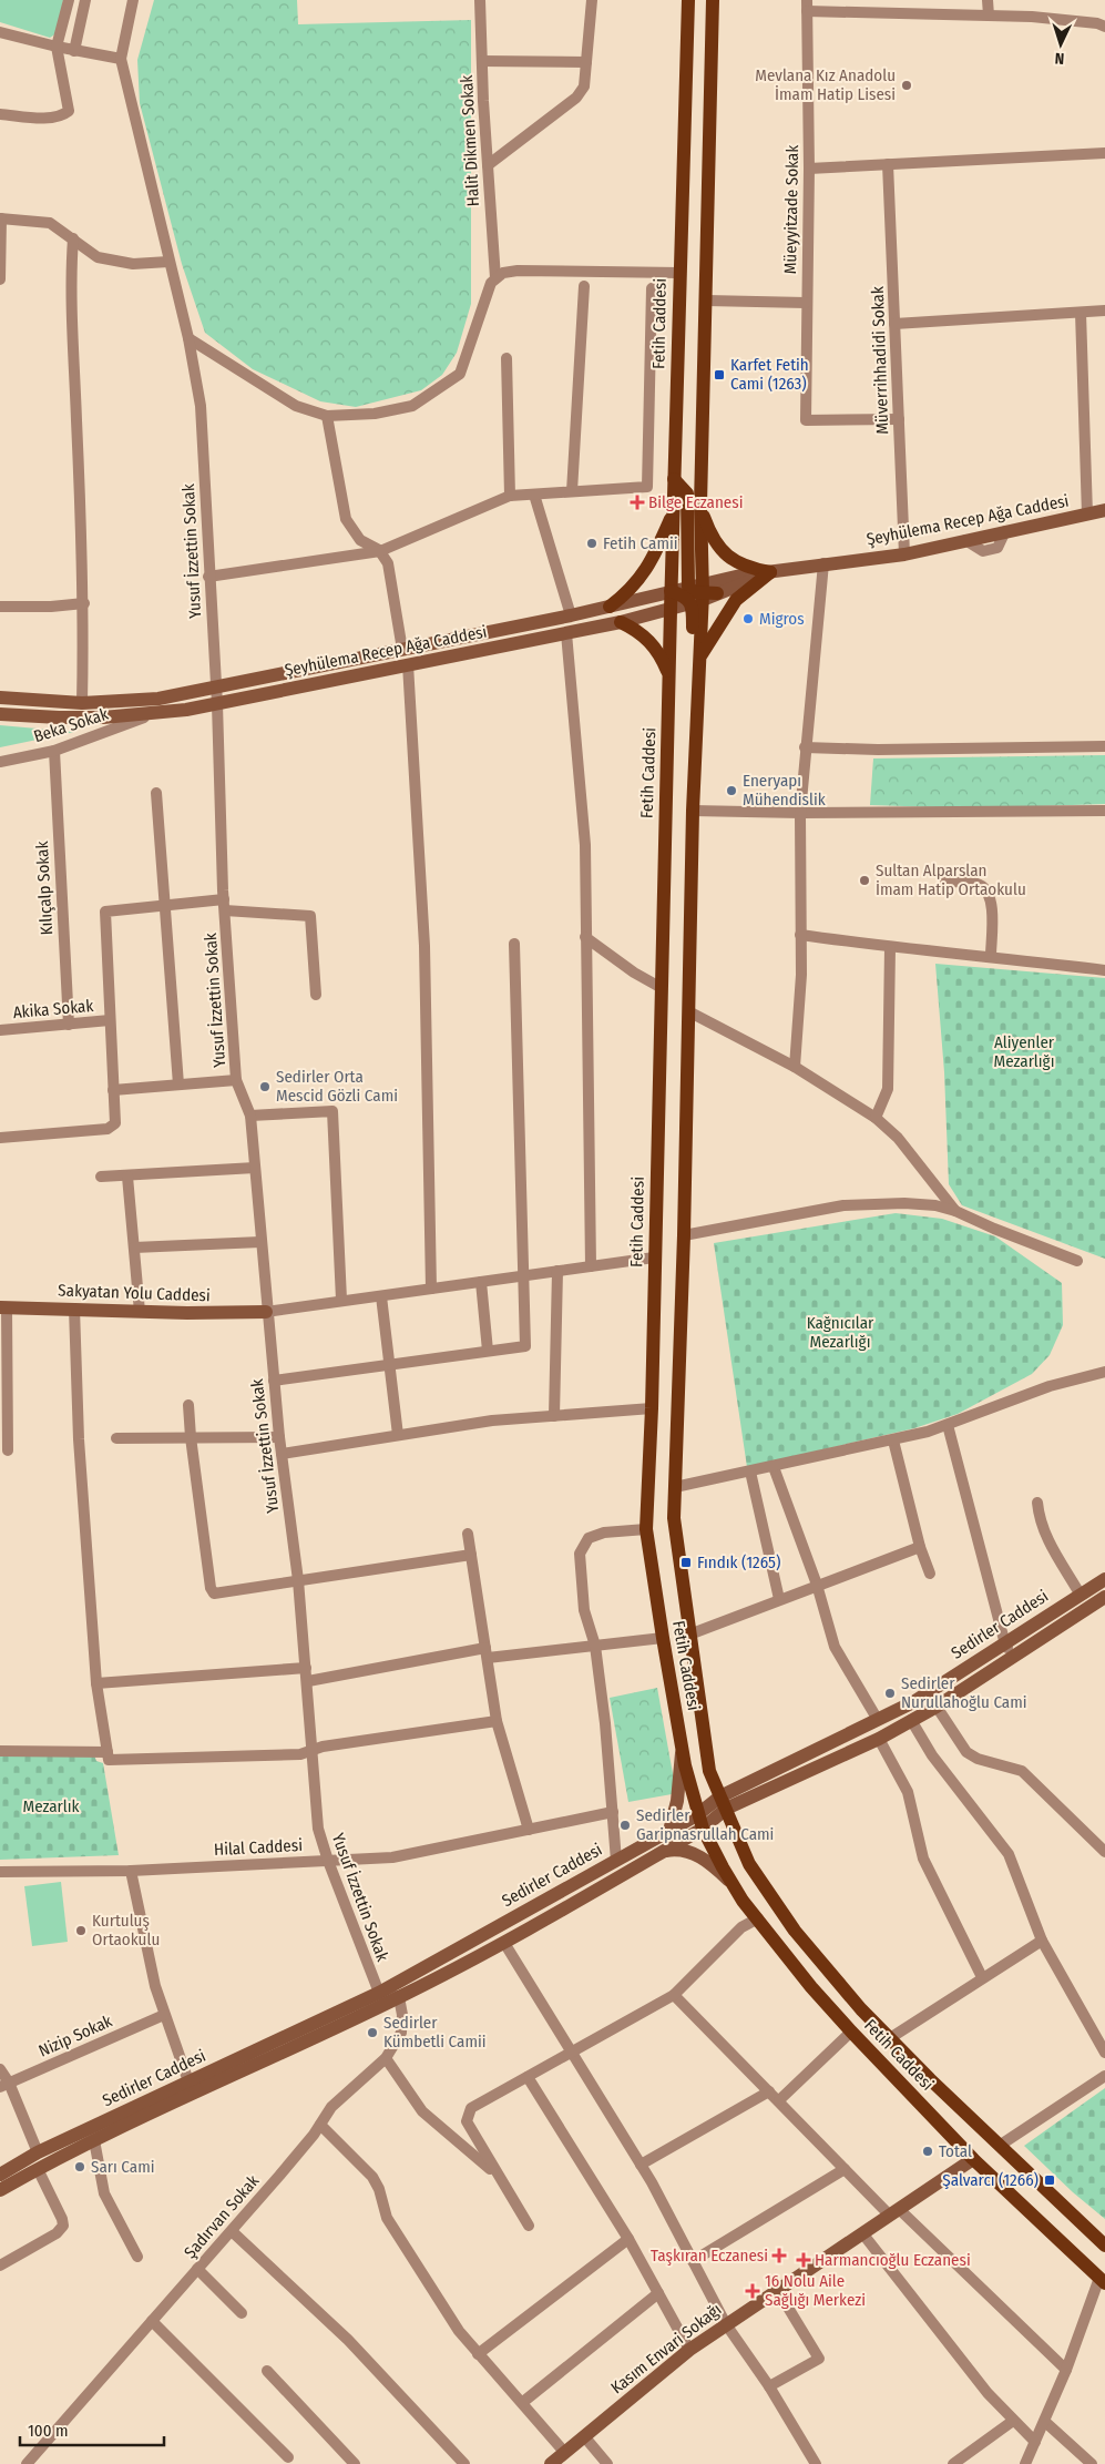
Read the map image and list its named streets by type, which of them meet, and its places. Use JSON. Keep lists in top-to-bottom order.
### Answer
{
  "streets": {
    "main road": [
      "Fetih Caddesi",
      "Şeyhülema Recep Ağa Caddesi",
      "Sakyatan Yolu Caddesi",
      "Sedirler Caddesi",
      "Kasım Envari Sokağı"
    ],
    "street": [
      "Halit Dikmen Sokak",
      "Müeyyitzade Sokak",
      "Müverrihhadidi Sokak",
      "Yusuf İzzettin Sokak",
      "Beka Sokak",
      "Kılıçalp Sokak",
      "Akika Sokak",
      "Hilal Caddesi",
      "Nizip Sokak",
      "Şadırvan Sokak"
    ]
  },
  "crossings": [
    ["Müeyyitzade Sokak", "Müverrihhadidi Sokak"],
    ["Fetih Caddesi", "Şeyhülema Recep Ağa Caddesi"],
    ["Fetih Caddesi", "Sedirler Caddesi"],
    ["Fetih Caddesi", "Kasım Envari Sokağı"],
    ["Müverrihhadidi Sokak", "Şeyhülema Recep Ağa Caddesi"],
    ["Şeyhülema Recep Ağa Caddesi", "Yusuf İzzettin Sokak"],
    ["Şeyhülema Recep Ağa Caddesi", "Beka Sokak"],
    ["Yusuf İzzettin Sokak", "Sakyatan Yolu Caddesi"],
    ["Yusuf İzzettin Sokak", "Sedirler Caddesi"],
    ["Yusuf İzzettin Sokak", "Hilal Caddesi"],
    ["Beka Sokak", "Kılıçalp Sokak"],
    ["Kılıçalp Sokak", "Akika Sokak"],
    ["Sedirler Caddesi", "Şadırvan Sokak"]
  ],
  "parks": ["Aliyenler Mezarlığı", "Kağnıcılar Mezarlığı", "Mezarlık"],
  "places": {
    "other": [
      "Mevlana Kız Anadolu İmam Hatip Lisesi",
      "Fetih Camii",
      "Migros",
      "Eneryapı Mühendislik",
      "Sultan Alparslan İmam Hatip Ortaokulu",
      "Sedirler Orta Mescid Gözli Cami",
      "Sedirler Nurullahoğlu Cami",
      "Sedirler Garipnasrullah Cami",
      "Kurtuluş Ortaokulu",
      "Sedirler Kümbetli Camii",
      "Total",
      "Sarı Cami"
    ],
    "transit": ["Karfet Fetih Cami (1263)", "Fındık (1265)", "Şalvarcı (1266)"],
    "health": [
      "Bilge Eczanesi",
      "Taşkıran Eczanesi",
      "Harmancıoğlu Eczanesi",
      "16 Nolu Aile Sağlığı Merkezi"
    ]
  },
  "scale_bar": "100 m",
  "north": "bottom"
}
